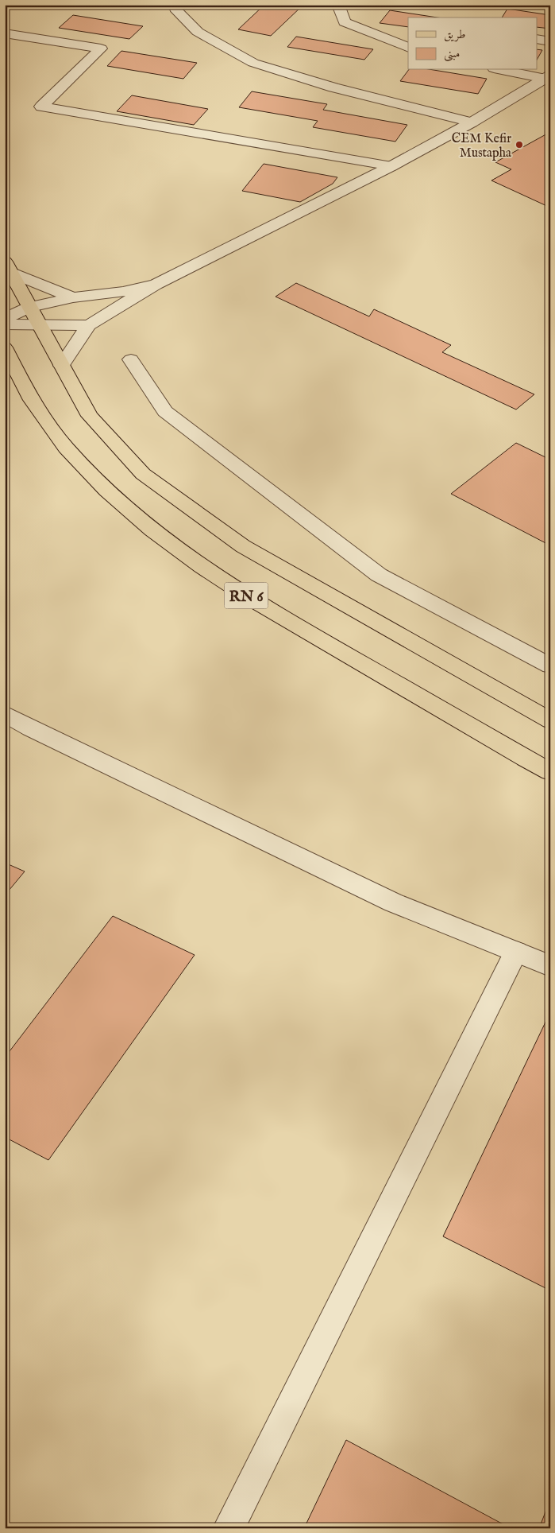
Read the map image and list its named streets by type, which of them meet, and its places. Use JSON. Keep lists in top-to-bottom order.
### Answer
{
  "streets": {
    "main road": ["RN 6"]
  },
  "places": ["CEM Kefir Mustapha"],
  "legend": ["طريق", "مبنى"]
}
